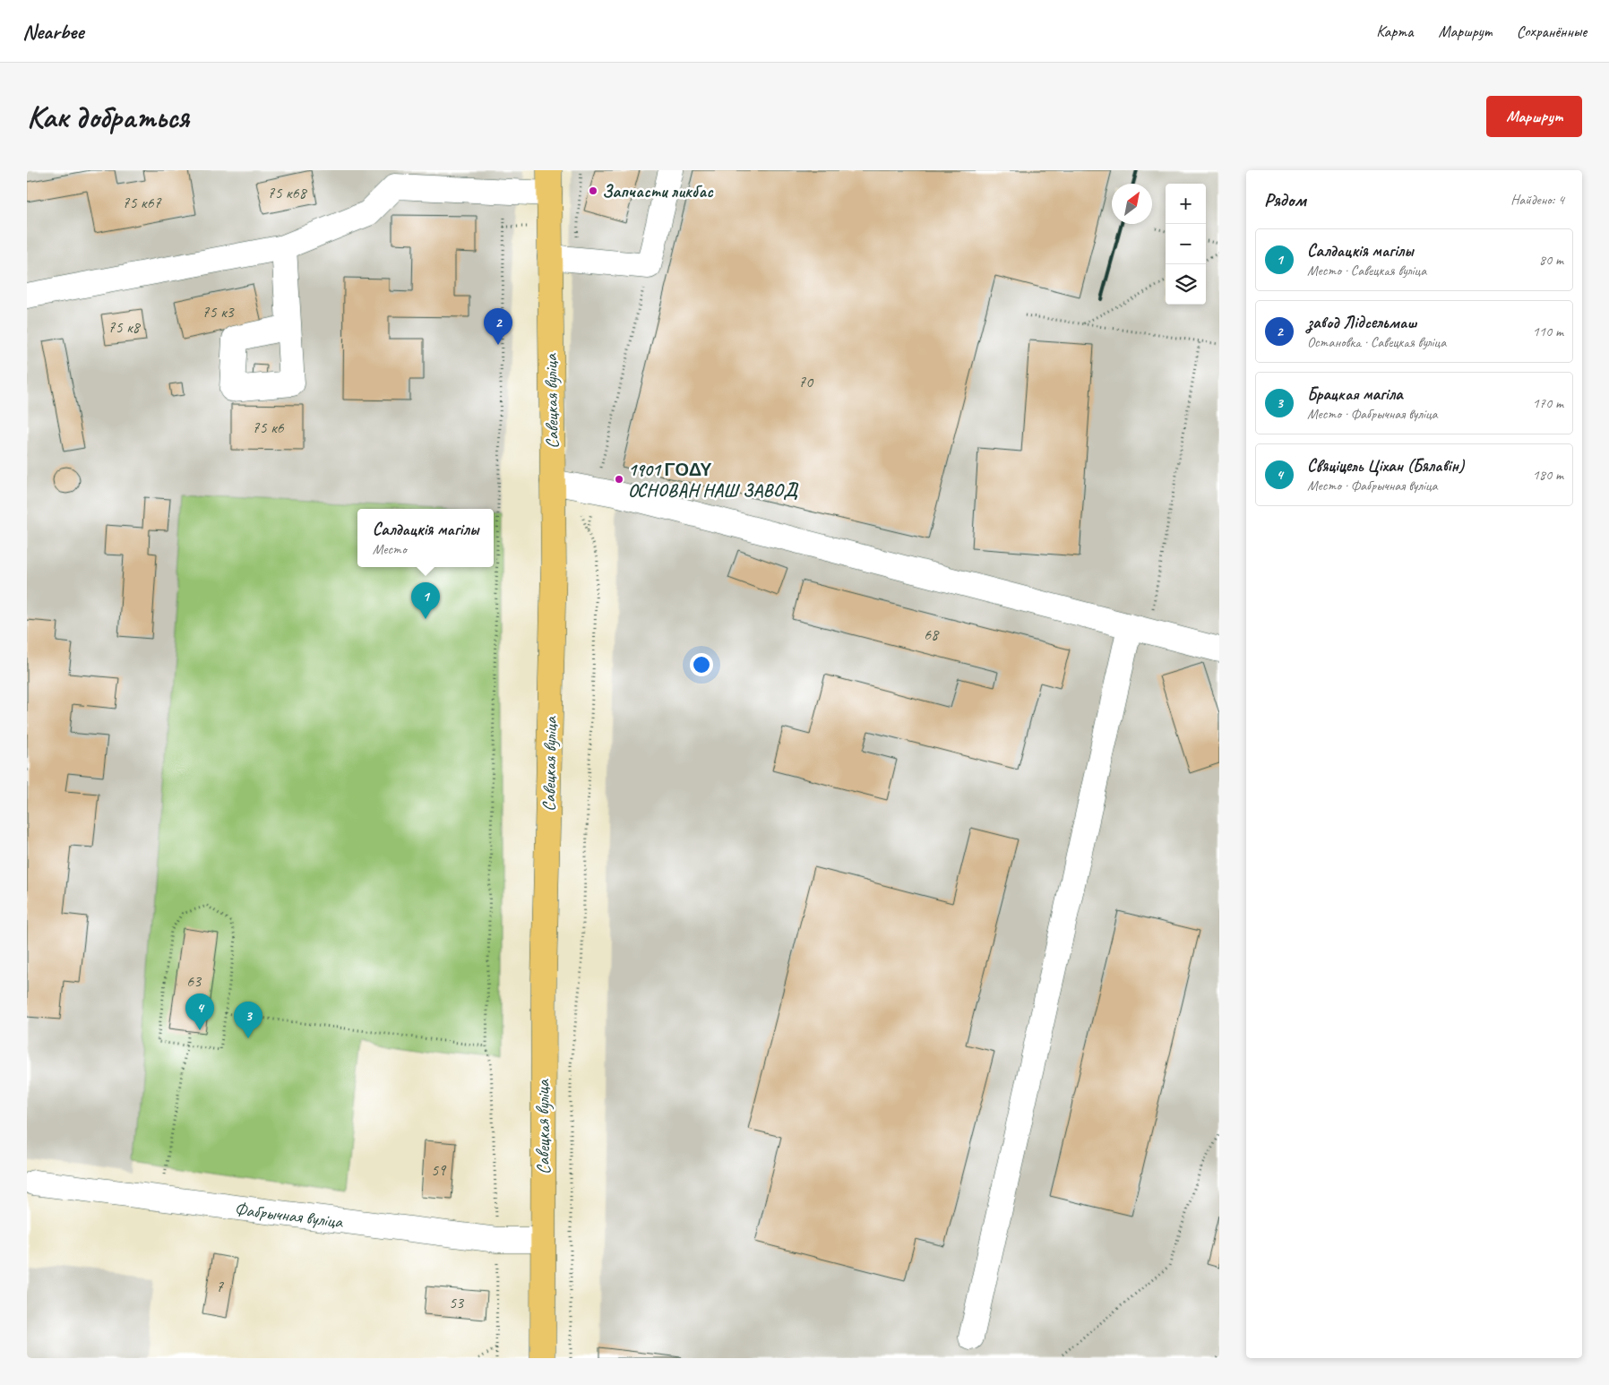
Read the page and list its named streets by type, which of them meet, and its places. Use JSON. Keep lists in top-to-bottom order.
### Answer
{
  "streets": {
    "main road": ["Савецкая вуліца"],
    "street": ["Фабрычная вуліца"]
  },
  "crossings": [
    ["Савецкая вуліца", "Фабрычная вуліца"]
  ],
  "places": ["Запчасти ликбас", "1901 ΓΟΔΥ ОСНОВАН НАШ ЗАВОД"],
  "house_numbers": [
    "75 к68",
    "75 к67",
    "75 к3",
    "75 к8",
    "70",
    "75 к6",
    "68",
    "63",
    "59",
    "7",
    "53"
  ],
  "north": "top right",
  "page": {
    "header": "Nearbee",
    "nav": ["Карта", "Маршрут", "Сохранённые"],
    "buttons": "Маршрут",
    "title": "Как добраться",
    "heading": ["Рядом", "Найдено: 4"],
    "map_buttons": ["+", "−"],
    "list": [
      {
        "mark": "1",
        "name": "Салдацкія магілы",
        "note": "Место · Савецкая вуліца",
        "value": "80 m"
      },
      {
        "mark": "2",
        "name": "завод Лідсельмаш",
        "note": "Остановка · Савецкая вуліца",
        "value": "110 m"
      },
      {
        "mark": "3",
        "name": "Брацкая магіла",
        "note": "Место · Фабрычная вуліца",
        "value": "170 m"
      },
      {
        "mark": "4",
        "name": "Свяціцель Ціхан (Бялавін)",
        "note": "Место · Фабрычная вуліца",
        "value": "180 m"
      }
    ],
    "pins": [
      "2",
      "1",
      "4",
      "3"
    ],
    "popup": ["Салдацкія магілы", "Место"]
  }
}
